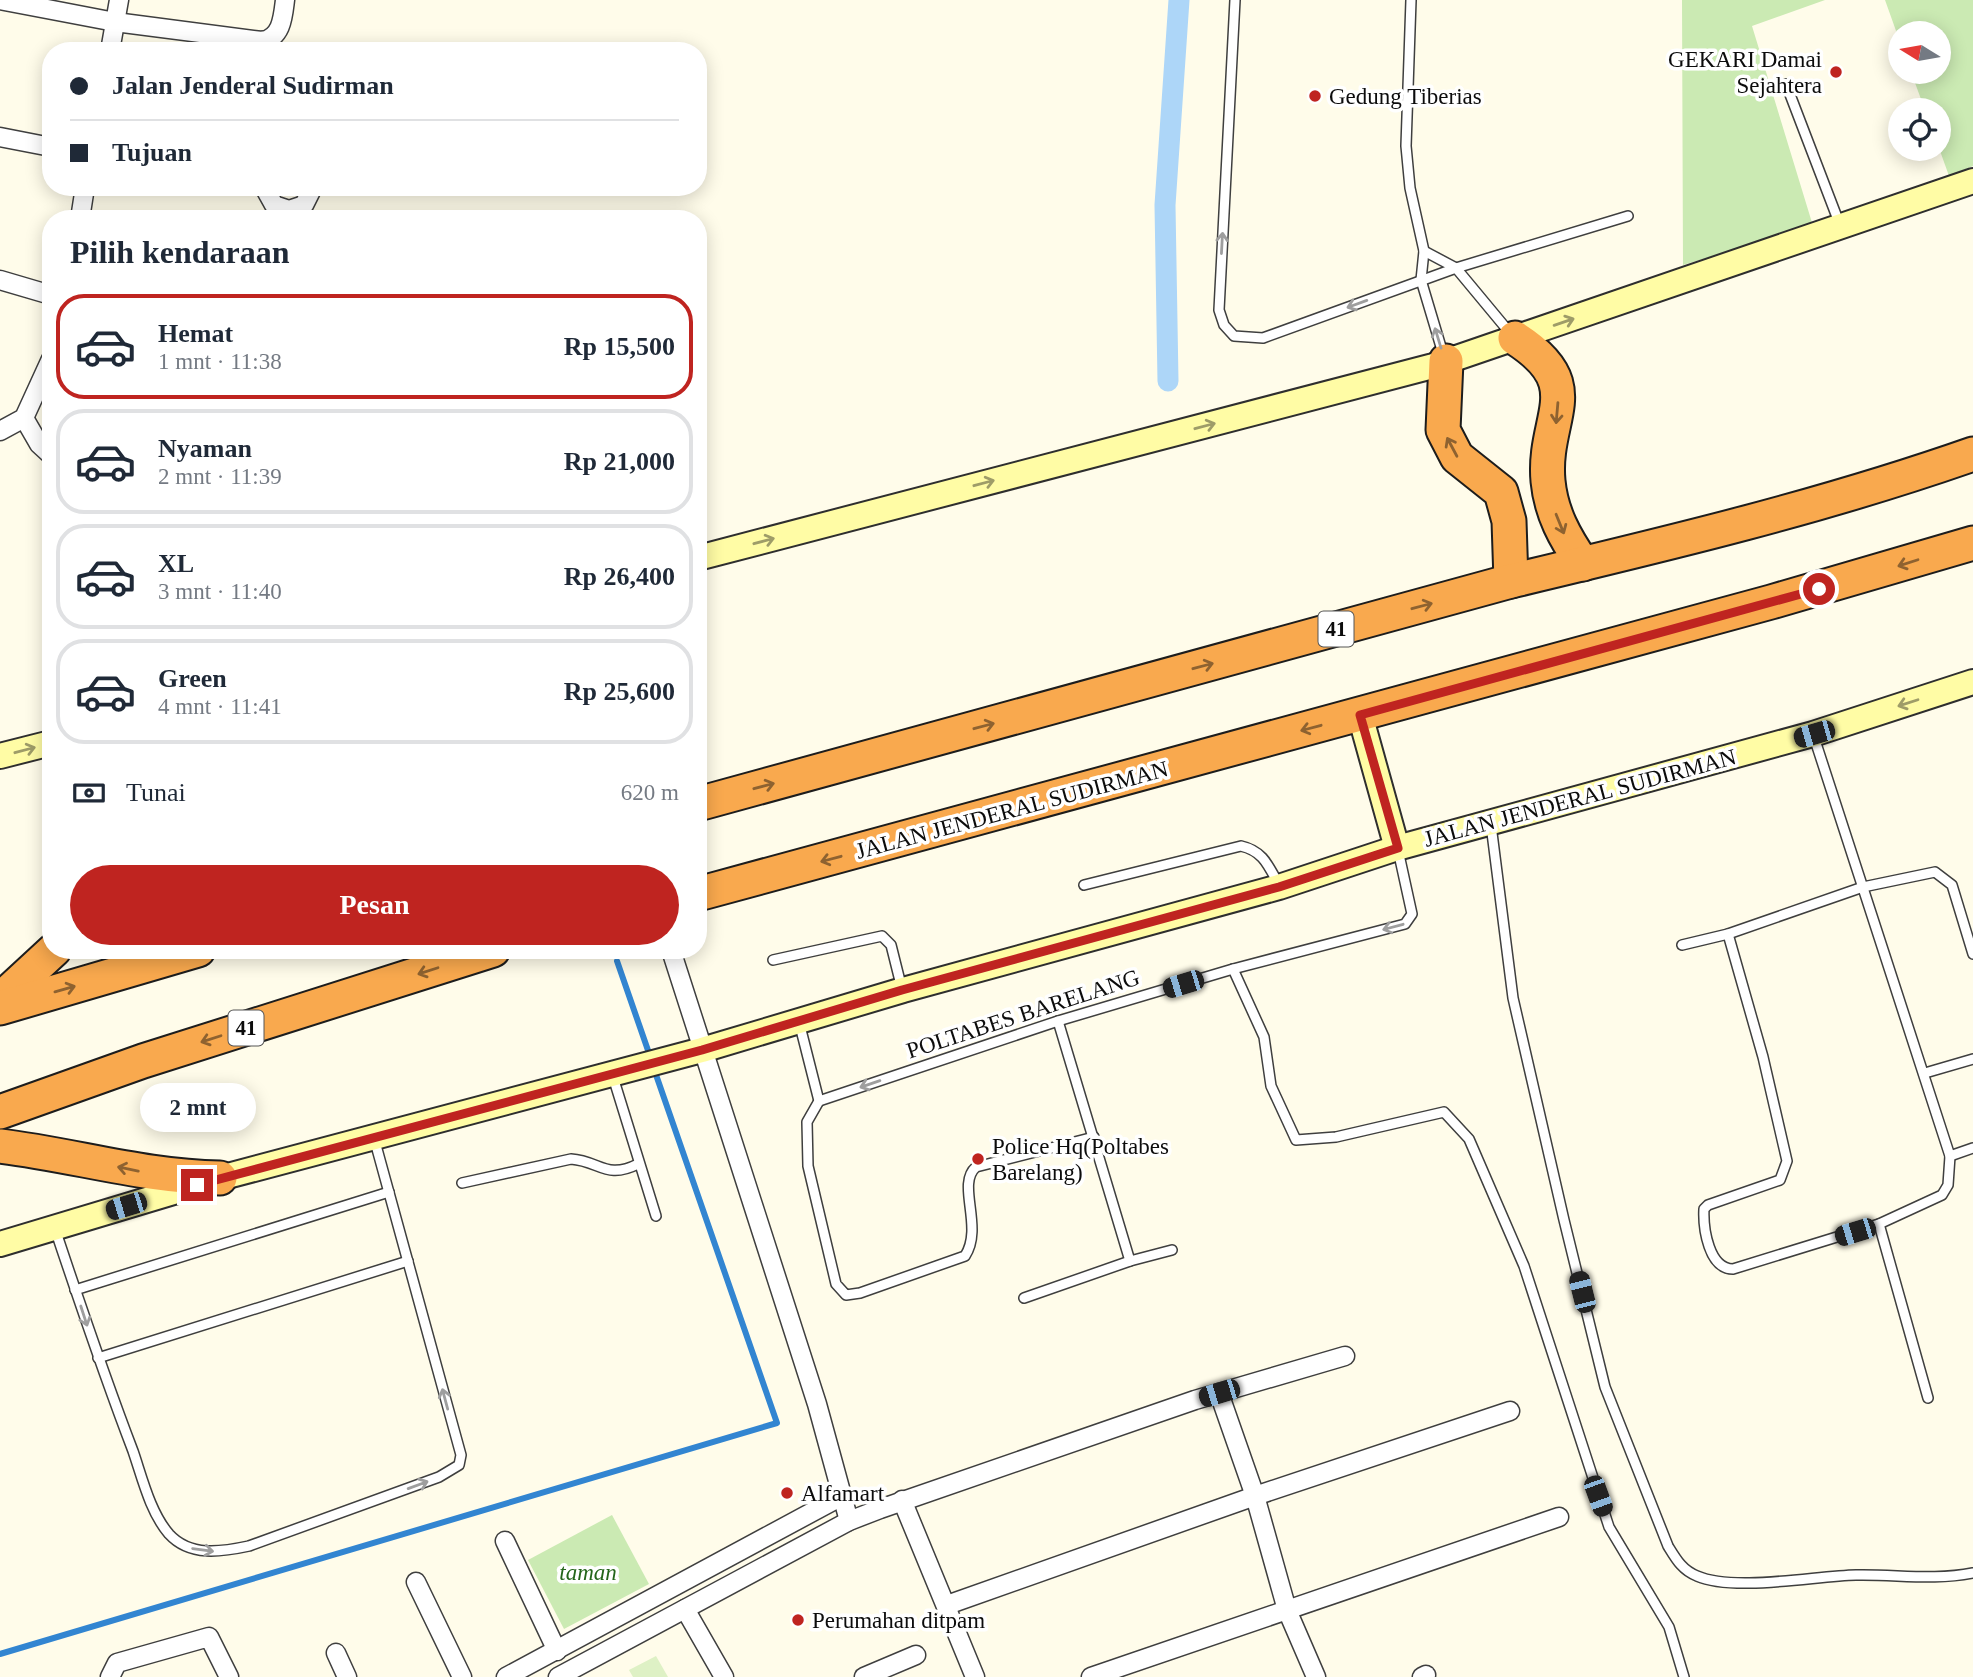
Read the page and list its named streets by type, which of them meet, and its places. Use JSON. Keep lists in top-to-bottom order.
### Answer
{
  "streets": {
    "highway": ["41", "JALAN JENDERAL SUDIRMAN"],
    "lane": ["POLTABES BARELANG"]
  },
  "crossings": [
    ["JALAN JENDERAL SUDIRMAN", "POLTABES BARELANG"]
  ],
  "one_way": ["POLTABES BARELANG"],
  "parks": ["taman"],
  "places": [
    "GEKARI Damai Sejahtera",
    "Gedung Tiberias",
    "Police Hq(Poltabes Barelang)",
    "Alfamart",
    "Perumahan ditpam"
  ],
  "north": "left",
  "page": {
    "banner": ["Jalan Jenderal Sudirman", "Tujuan"],
    "heading": "Pilih kendaraan",
    "list": [
      {
        "name": "Hemat",
        "note": "1 mnt · 11:38",
        "value": "Rp 15,500"
      },
      {
        "name": "Nyaman",
        "note": "2 mnt · 11:39",
        "value": "Rp 21,000"
      },
      {
        "name": "XL",
        "note": "3 mnt · 11:40",
        "value": "Rp 26,400"
      },
      {
        "name": "Green",
        "note": "4 mnt · 11:41",
        "value": "Rp 25,600"
      }
    ],
    "pay": ["Tunai", "620 m"],
    "buttons": "Pesan",
    "bubble": "2 mnt"
  }
}
